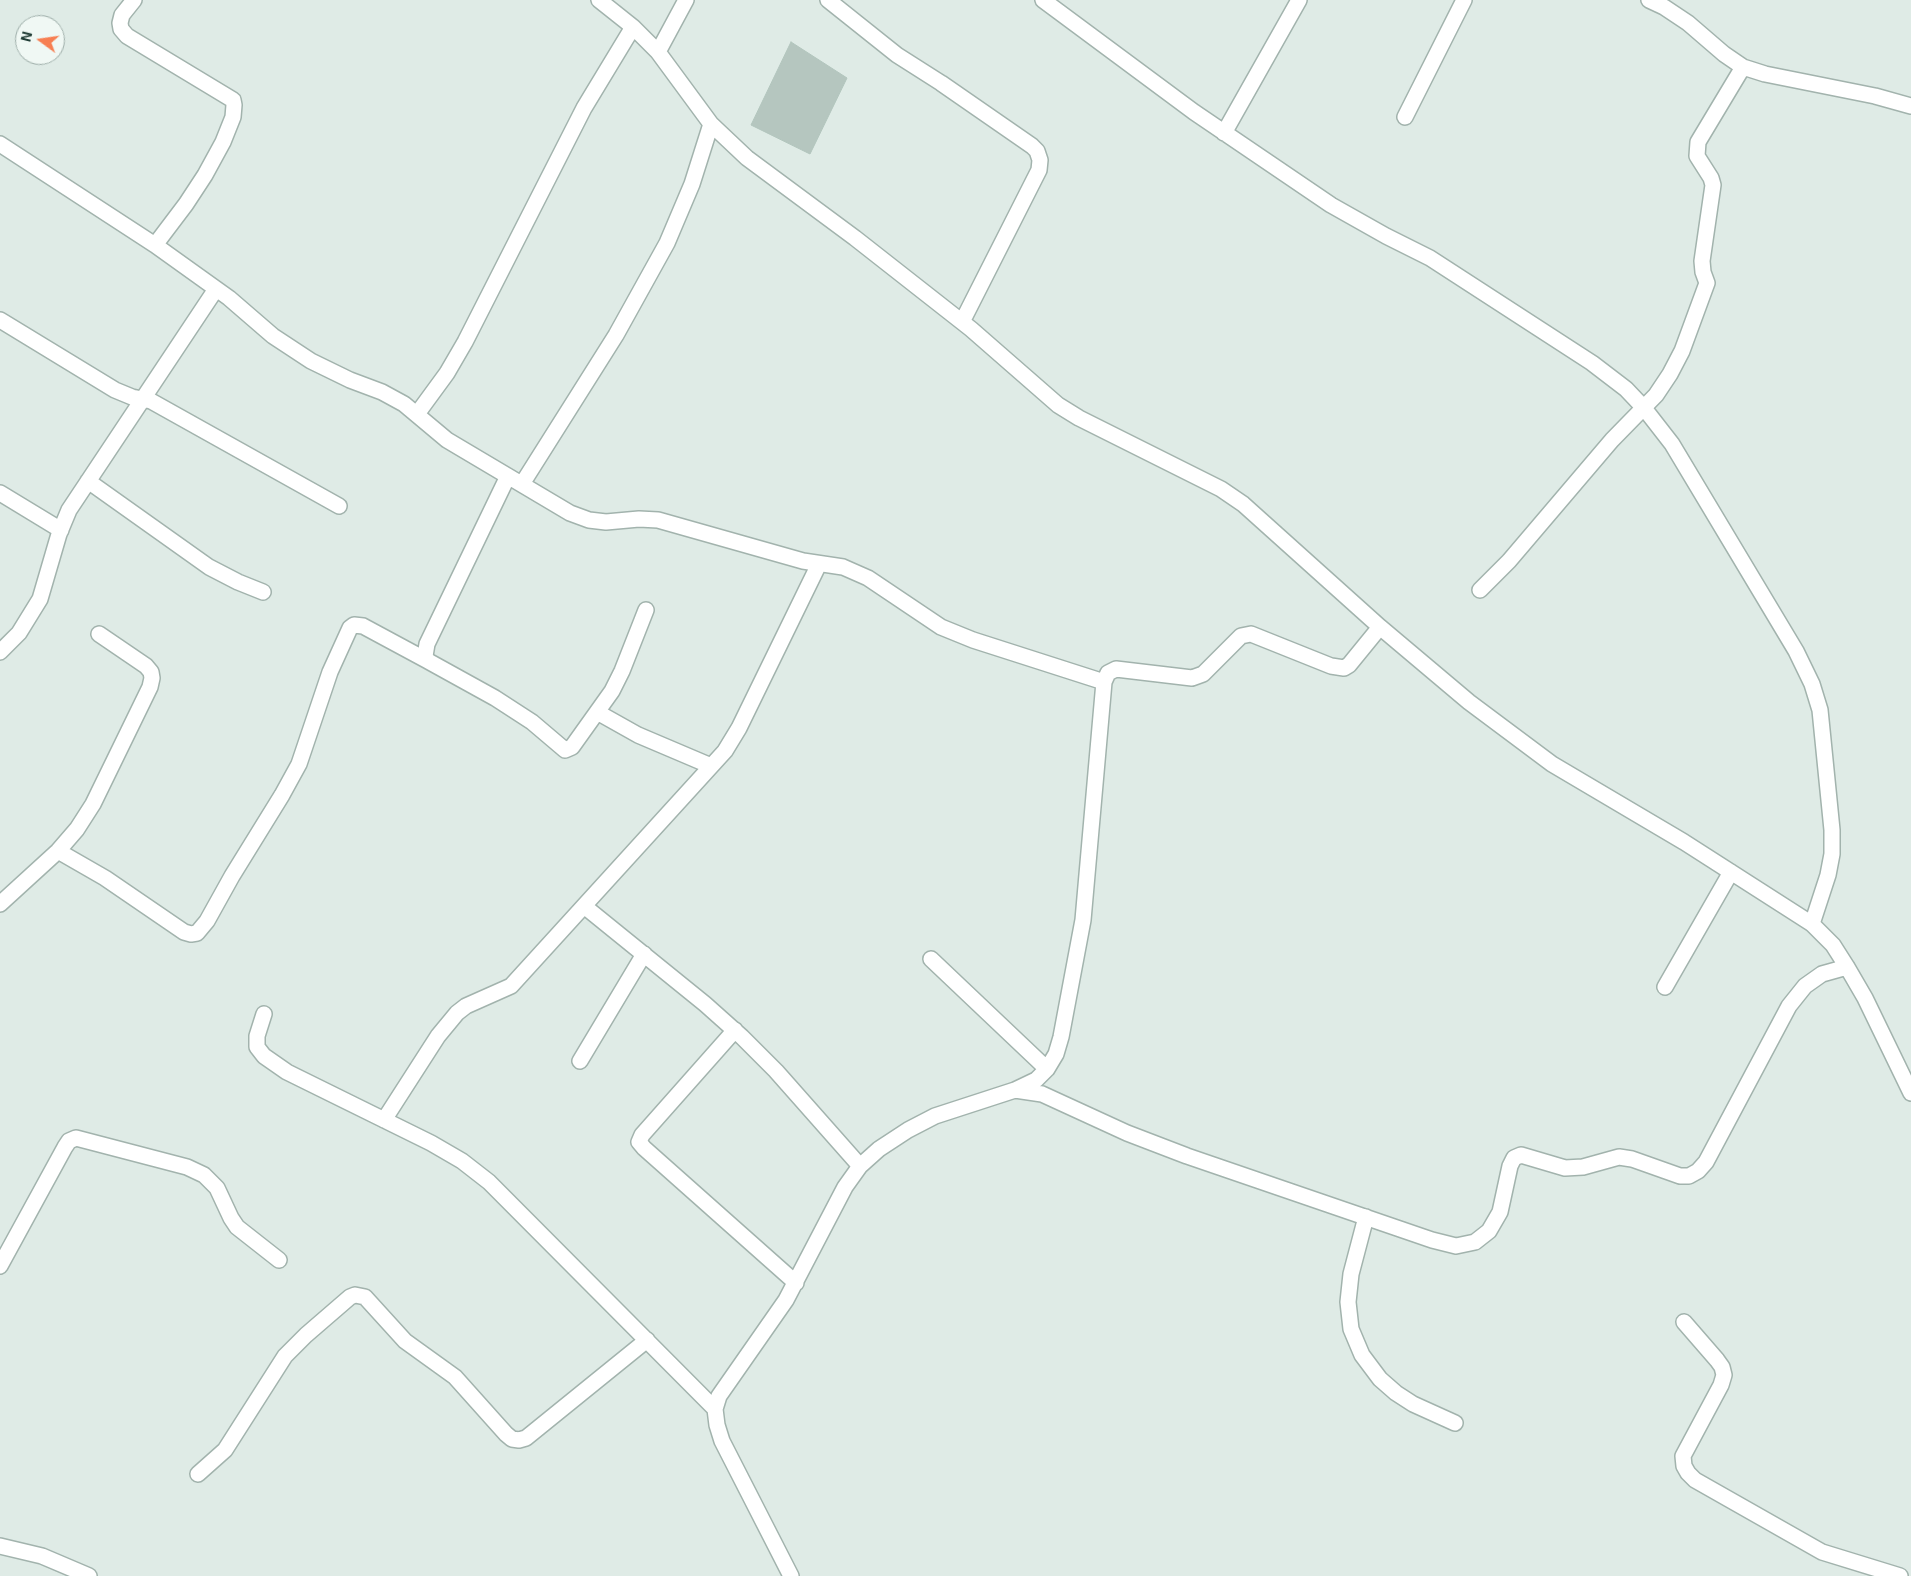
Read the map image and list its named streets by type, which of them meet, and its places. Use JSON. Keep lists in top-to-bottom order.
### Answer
{
  "north": "left"
}
